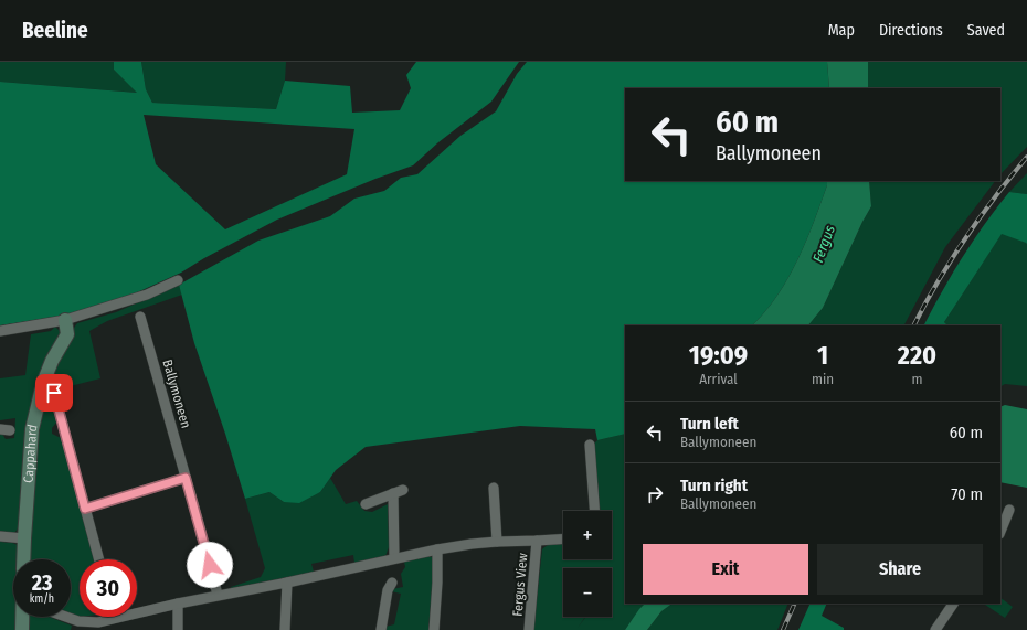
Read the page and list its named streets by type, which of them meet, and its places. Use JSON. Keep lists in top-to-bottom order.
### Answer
{
  "streets": {
    "main road": ["Cappahard"],
    "street": ["Ballymoneen", "Fergus View"]
  },
  "water": ["Fergus"],
  "page": {
    "header": "Beeline",
    "nav": ["Map", "Directions", "Saved"],
    "turn": ["60 m", "Ballymoneen"],
    "eta": [
      "19:09",
      "Arrival",
      "1",
      "min",
      "220",
      "m"
    ],
    "list": [
      {
        "name": "Turn left",
        "note": "Ballymoneen",
        "value": "60 m"
      },
      {
        "name": "Turn right",
        "note": "Ballymoneen",
        "value": "70 m"
      }
    ],
    "map_buttons": ["+", "−"],
    "buttons": ["Exit", "Share"],
    "speed": "23 km/h",
    "limit": "30"
  }
}
